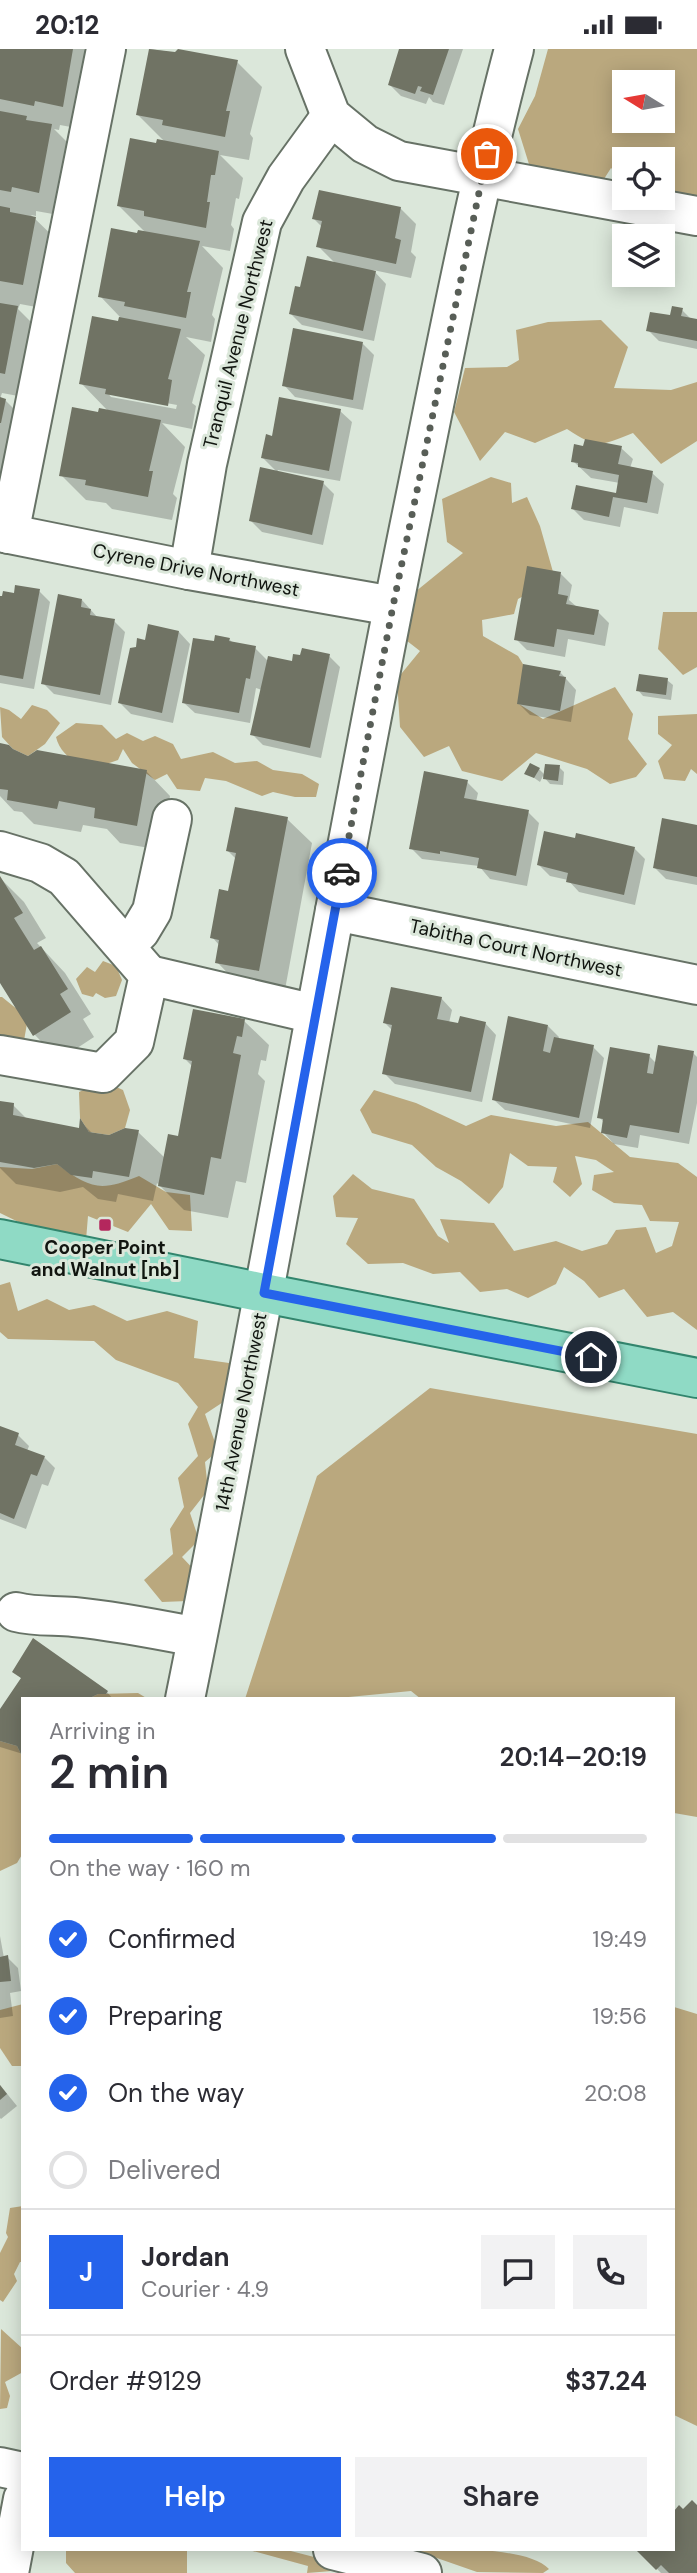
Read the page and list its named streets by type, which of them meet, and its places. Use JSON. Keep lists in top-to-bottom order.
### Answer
{
  "streets": {
    "street": [
      "Tranquil Avenue Northwest",
      "Cyrene Drive Northwest",
      "Tabitha Court Northwest",
      "14th Avenue Northwest"
    ]
  },
  "crossings": [
    ["Tranquil Avenue Northwest", "Cyrene Drive Northwest"],
    ["Cyrene Drive Northwest", "14th Avenue Northwest"],
    ["Tabitha Court Northwest", "14th Avenue Northwest"]
  ],
  "places": {
    "transit": ["Cooper Point and Walnut [nb]"]
  },
  "north": "left",
  "page": {
    "status": "20:12",
    "heading": ["2 min", "Arriving in", "20:14–20:19"],
    "panel": [
      "Jordan",
      "Courier · 4.9",
      "Order #9129",
      "$37.24"
    ],
    "bar": "On the way · 160 m",
    "list": [
      ["Confirmed", "19:49"],
      ["Preparing", "19:56"],
      ["On the way", "20:08"],
      "Delivered"
    ],
    "round": "J",
    "buttons": ["Help", "Share"]
  }
}
